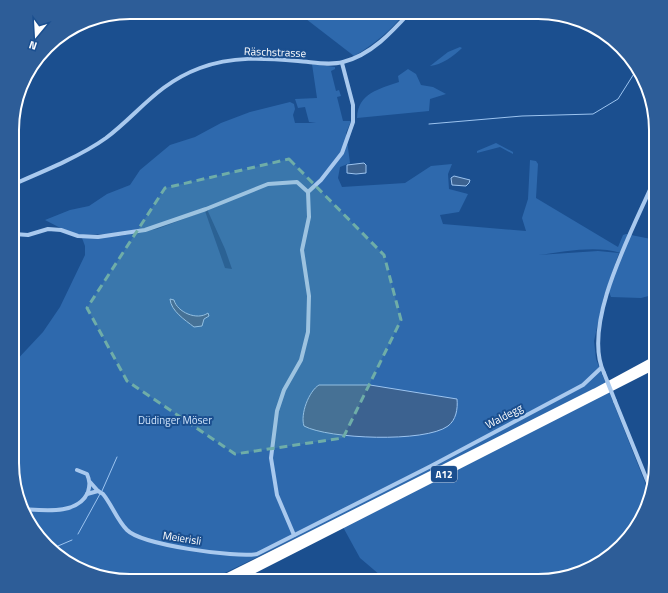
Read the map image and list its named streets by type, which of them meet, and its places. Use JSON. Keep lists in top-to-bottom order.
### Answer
{
  "streets": {
    "highway": ["A12"],
    "street": ["Räschstrasse", "Waldegg", "Meierisli"]
  },
  "crossings": [
    ["Waldegg", "Meierisli"]
  ],
  "parks": ["Düdinger Möser"],
  "north": "bottom"
}
